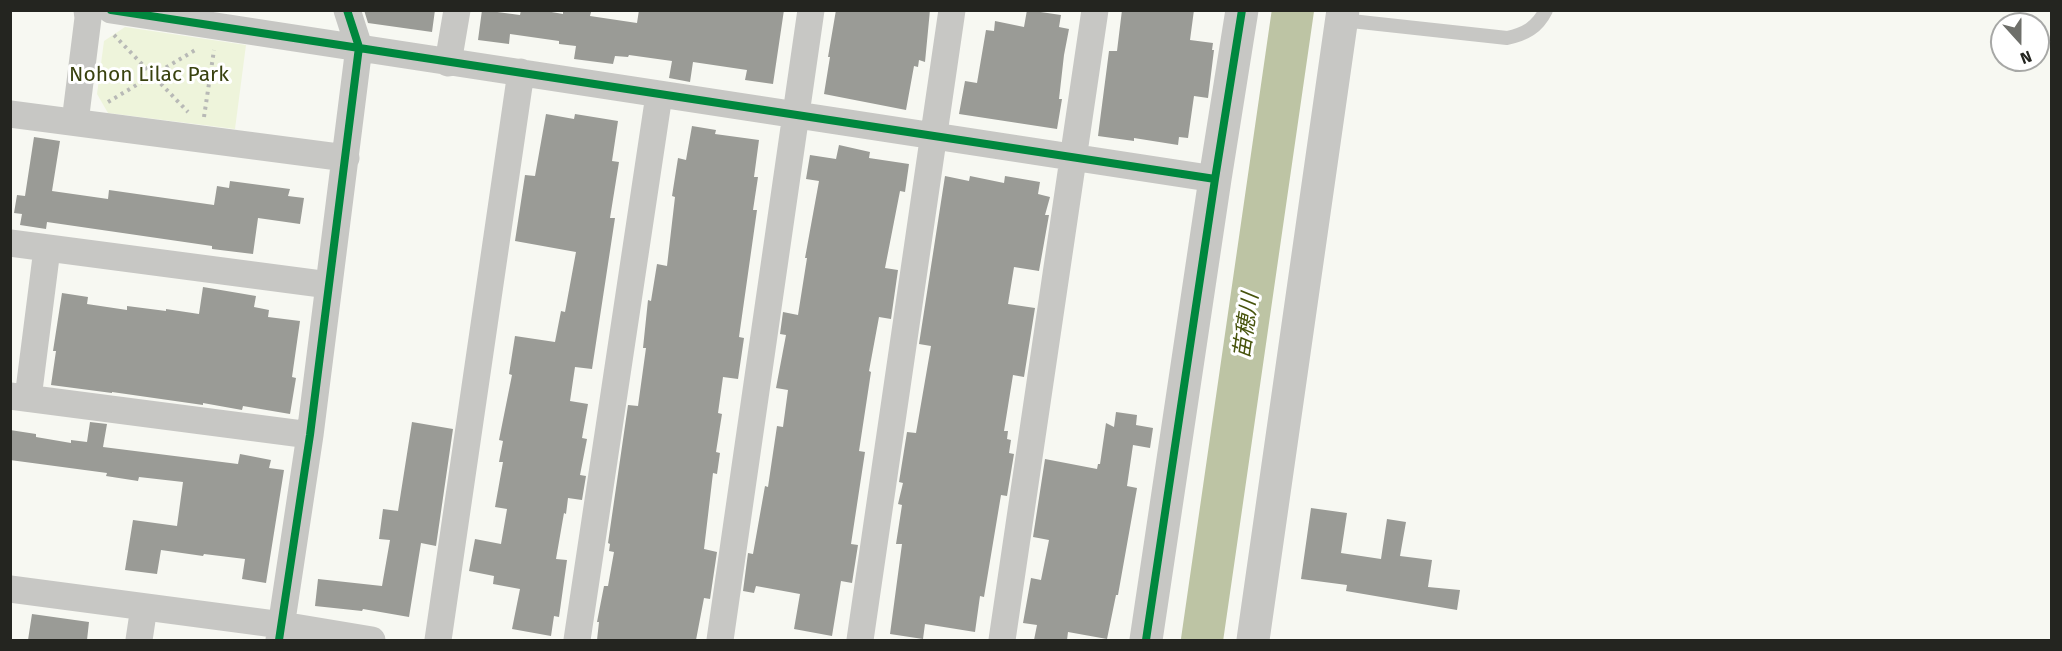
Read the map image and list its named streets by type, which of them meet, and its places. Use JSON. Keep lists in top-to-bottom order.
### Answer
{
  "water": ["苗穂川"],
  "parks": ["Nohon Lilac Park"],
  "north": "bottom"
}
